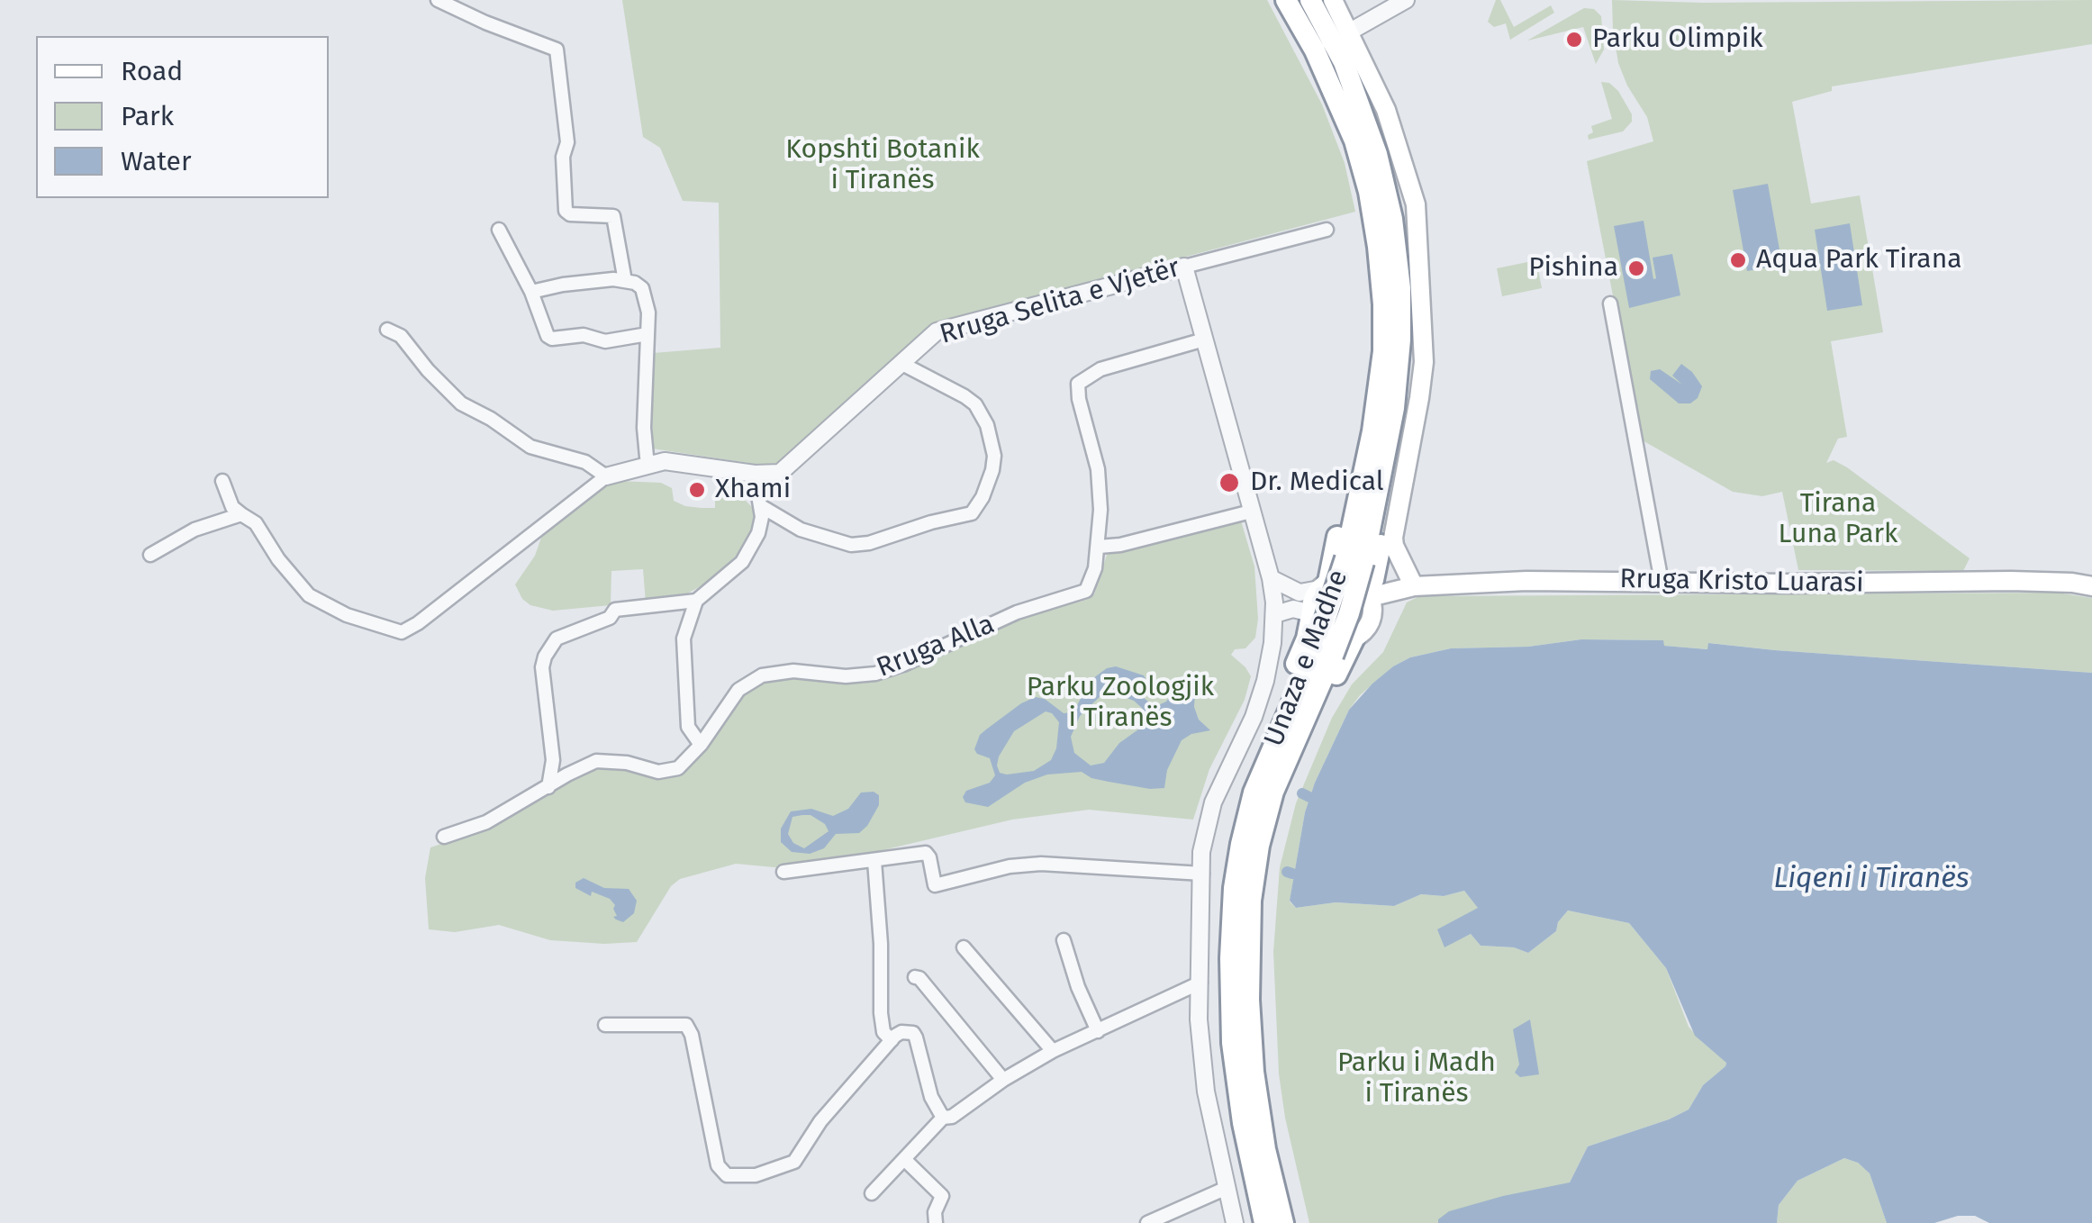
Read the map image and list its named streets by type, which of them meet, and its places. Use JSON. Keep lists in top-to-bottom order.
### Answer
{
  "streets": {
    "highway": ["Unaza e Madhe"],
    "main road": ["Rruga Kristo Luarasi"],
    "street": ["Rruga Selita e Vjetër", "Rruga Alla"]
  },
  "water": ["Liqeni i Tiranës"],
  "parks": [
    "Kopshti Botanik i Tiranës",
    "Tirana Luna Park",
    "Parku Zoologjik i Tiranës",
    "Parku i Madh i Tiranës"
  ],
  "places": [
    "Parku Olimpik",
    "Aqua Park Tirana",
    "Pishina",
    "Dr. Medical",
    "Xhami"
  ],
  "legend": ["Road", "Park", "Water"]
}
